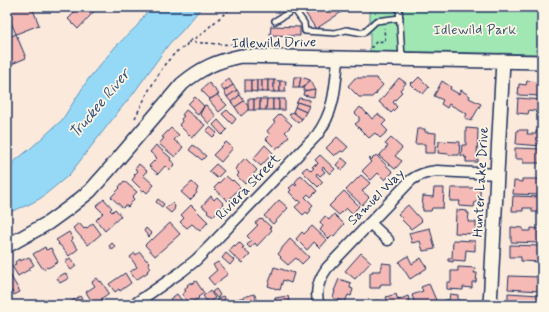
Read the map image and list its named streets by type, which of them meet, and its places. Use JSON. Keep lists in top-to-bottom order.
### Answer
{
  "streets": {
    "street": [
      "Idlewild Drive",
      "Hunter Lake Drive",
      "Riviera Street",
      "Samuel Way"
    ]
  },
  "crossings": [
    ["Idlewild Drive", "Hunter Lake Drive"],
    ["Idlewild Drive", "Riviera Street"],
    ["Hunter Lake Drive", "Samuel Way"]
  ],
  "water": ["Truckee River"],
  "parks": ["Idlewild Park"]
}
